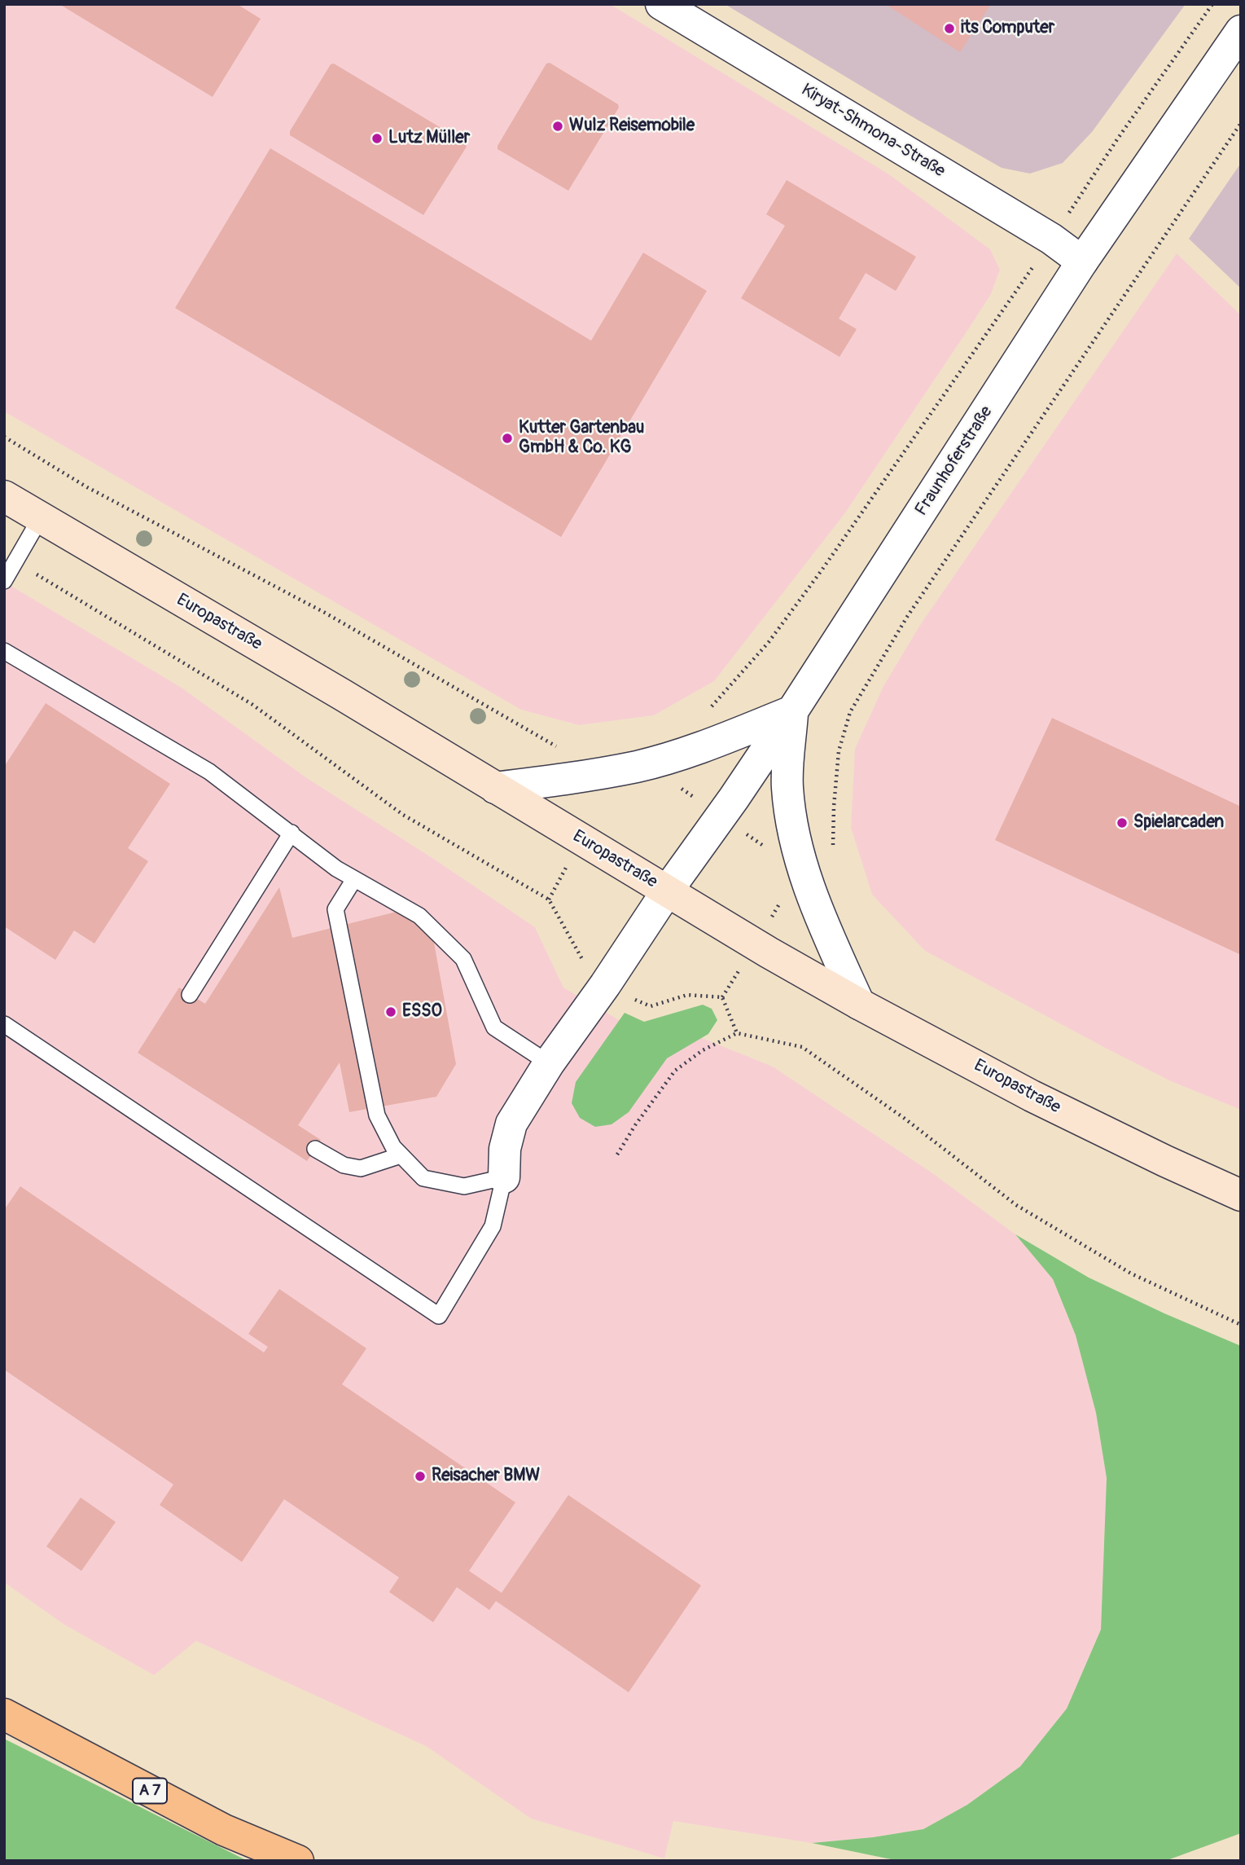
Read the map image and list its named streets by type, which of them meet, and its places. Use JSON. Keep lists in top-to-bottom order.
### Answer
{
  "streets": {
    "highway": ["A 7"],
    "main road": ["Europastraße"],
    "street": ["Kiryat-Shmona-Straße", "Fraunhoferstraße"]
  },
  "crossings": [
    ["Kiryat-Shmona-Straße", "Fraunhoferstraße"],
    ["Fraunhoferstraße", "Europastraße"]
  ],
  "places": [
    "its Computer",
    "Wulz Reisemobile",
    "Lutz Müller",
    "Kutter Gartenbau GmbH & Co. KG",
    "Spielarcaden",
    "ESSO",
    "Reisacher BMW"
  ]
}
